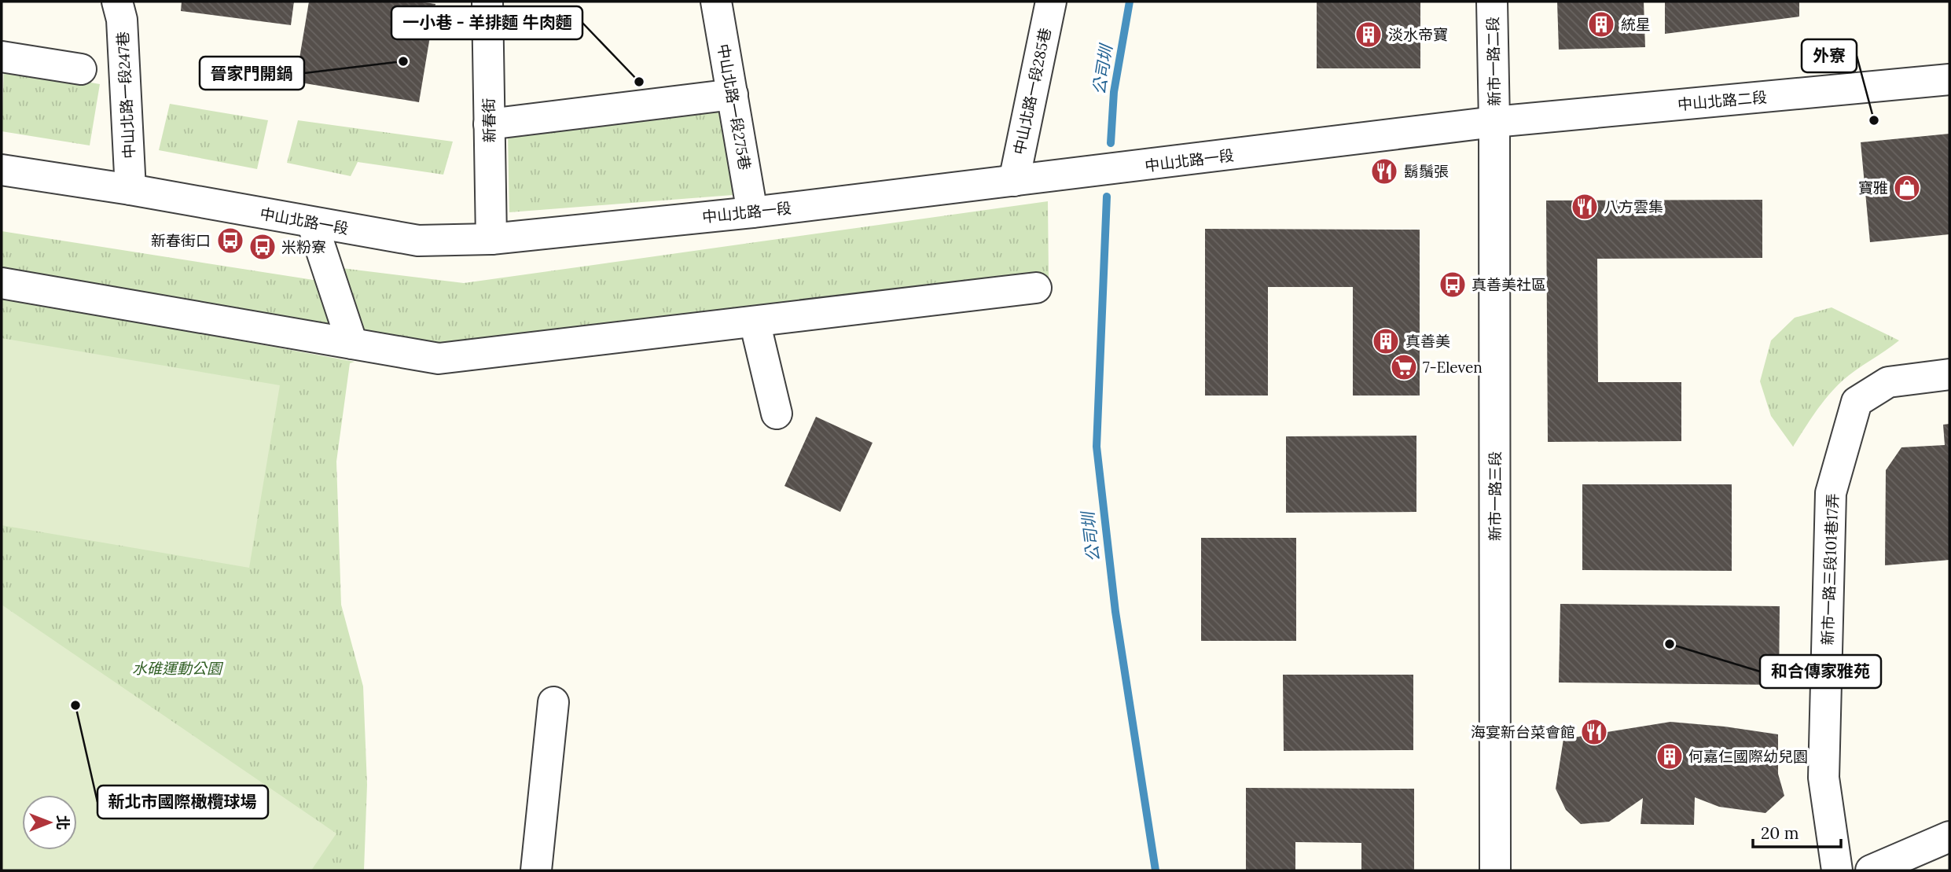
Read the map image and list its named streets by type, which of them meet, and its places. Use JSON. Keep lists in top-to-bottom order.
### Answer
{
  "streets": {
    "street": [
      "新市一路二段",
      "中山北路一段285巷",
      "中山北路一段247巷",
      "中山北路二段",
      "中山北路一段275巷",
      "新春街",
      "中山北路一段",
      "新市一路三段",
      "新市一路三段101巷17弄"
    ]
  },
  "crossings": [
    ["新市一路二段", "中山北路二段"],
    ["新市一路二段", "中山北路一段"],
    ["新市一路二段", "新市一路三段"],
    ["中山北路一段285巷", "中山北路一段"],
    ["中山北路一段247巷", "中山北路一段"],
    ["中山北路二段", "中山北路一段"],
    ["中山北路二段", "新市一路三段"],
    ["中山北路一段275巷", "中山北路一段"],
    ["新春街", "中山北路一段"],
    ["中山北路一段", "新市一路三段"]
  ],
  "water": ["公司圳"],
  "parks": ["水碓運動公園"],
  "places": {
    "building": [
      "統星",
      "淡水帝寶",
      "真善美",
      "何嘉仁國際幼兒園"
    ],
    "other": [
      "晉家門開鍋",
      "一小巷 - 羊排麵 牛肉麵",
      "外寮",
      "和合傳家雅苑",
      "新北市國際橄欖球場"
    ],
    "restaurant": ["鬍鬚張", "八方雲集", "海宴新台菜會館"],
    "shop": ["寶雅"],
    "bus stop": ["新春街口", "米粉寮", "真善美社區"],
    "supermarket": ["7-Eleven"]
  },
  "scale_bar": "20 m",
  "north": "right"
}
